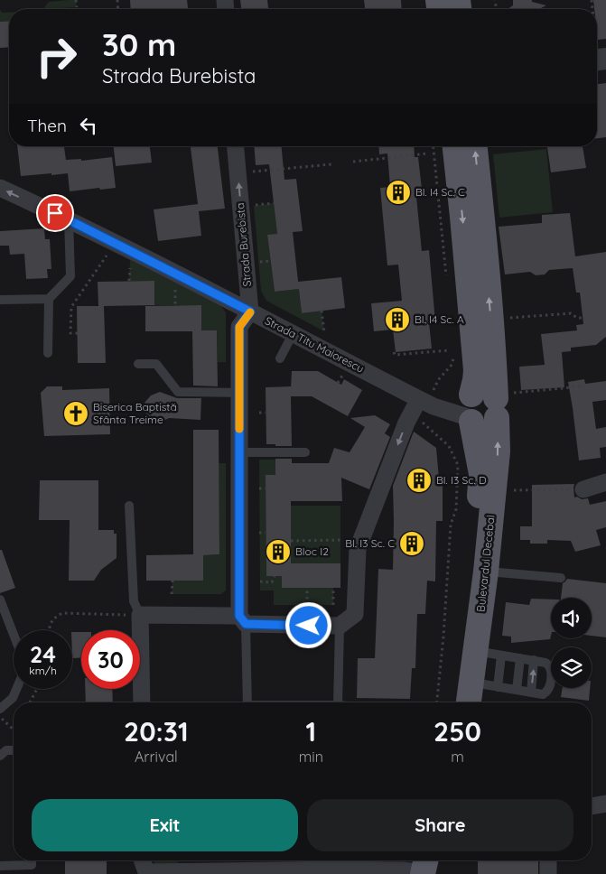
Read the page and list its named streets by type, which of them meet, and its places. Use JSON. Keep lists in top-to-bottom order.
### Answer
{
  "streets": {
    "main road": ["Bulevardul Decebal"],
    "street": ["Strada Burebista", "Strada Titu Maiorescu"]
  },
  "crossings": [
    ["Strada Burebista", "Strada Titu Maiorescu"],
    ["Strada Titu Maiorescu", "Bulevardul Decebal"]
  ],
  "one_way": ["Strada Burebista"],
  "places": {
    "building": [
      "Bl. I4 Sc. C",
      "Bl. I4 Sc. A",
      "Bl. I3 Sc. D",
      "Bl. I3 Sc. C",
      "Bloc I2"
    ],
    "church": ["Biserica Baptistă Sfânta Treime"]
  },
  "page": {
    "turn": ["30 m", "Strada Burebista"],
    "then": "Then",
    "speed": "24 km/h",
    "limit": "30",
    "eta": [
      "20:31",
      "Arrival",
      "1",
      "min",
      "250",
      "m"
    ],
    "buttons": ["Exit", "Share"]
  }
}
